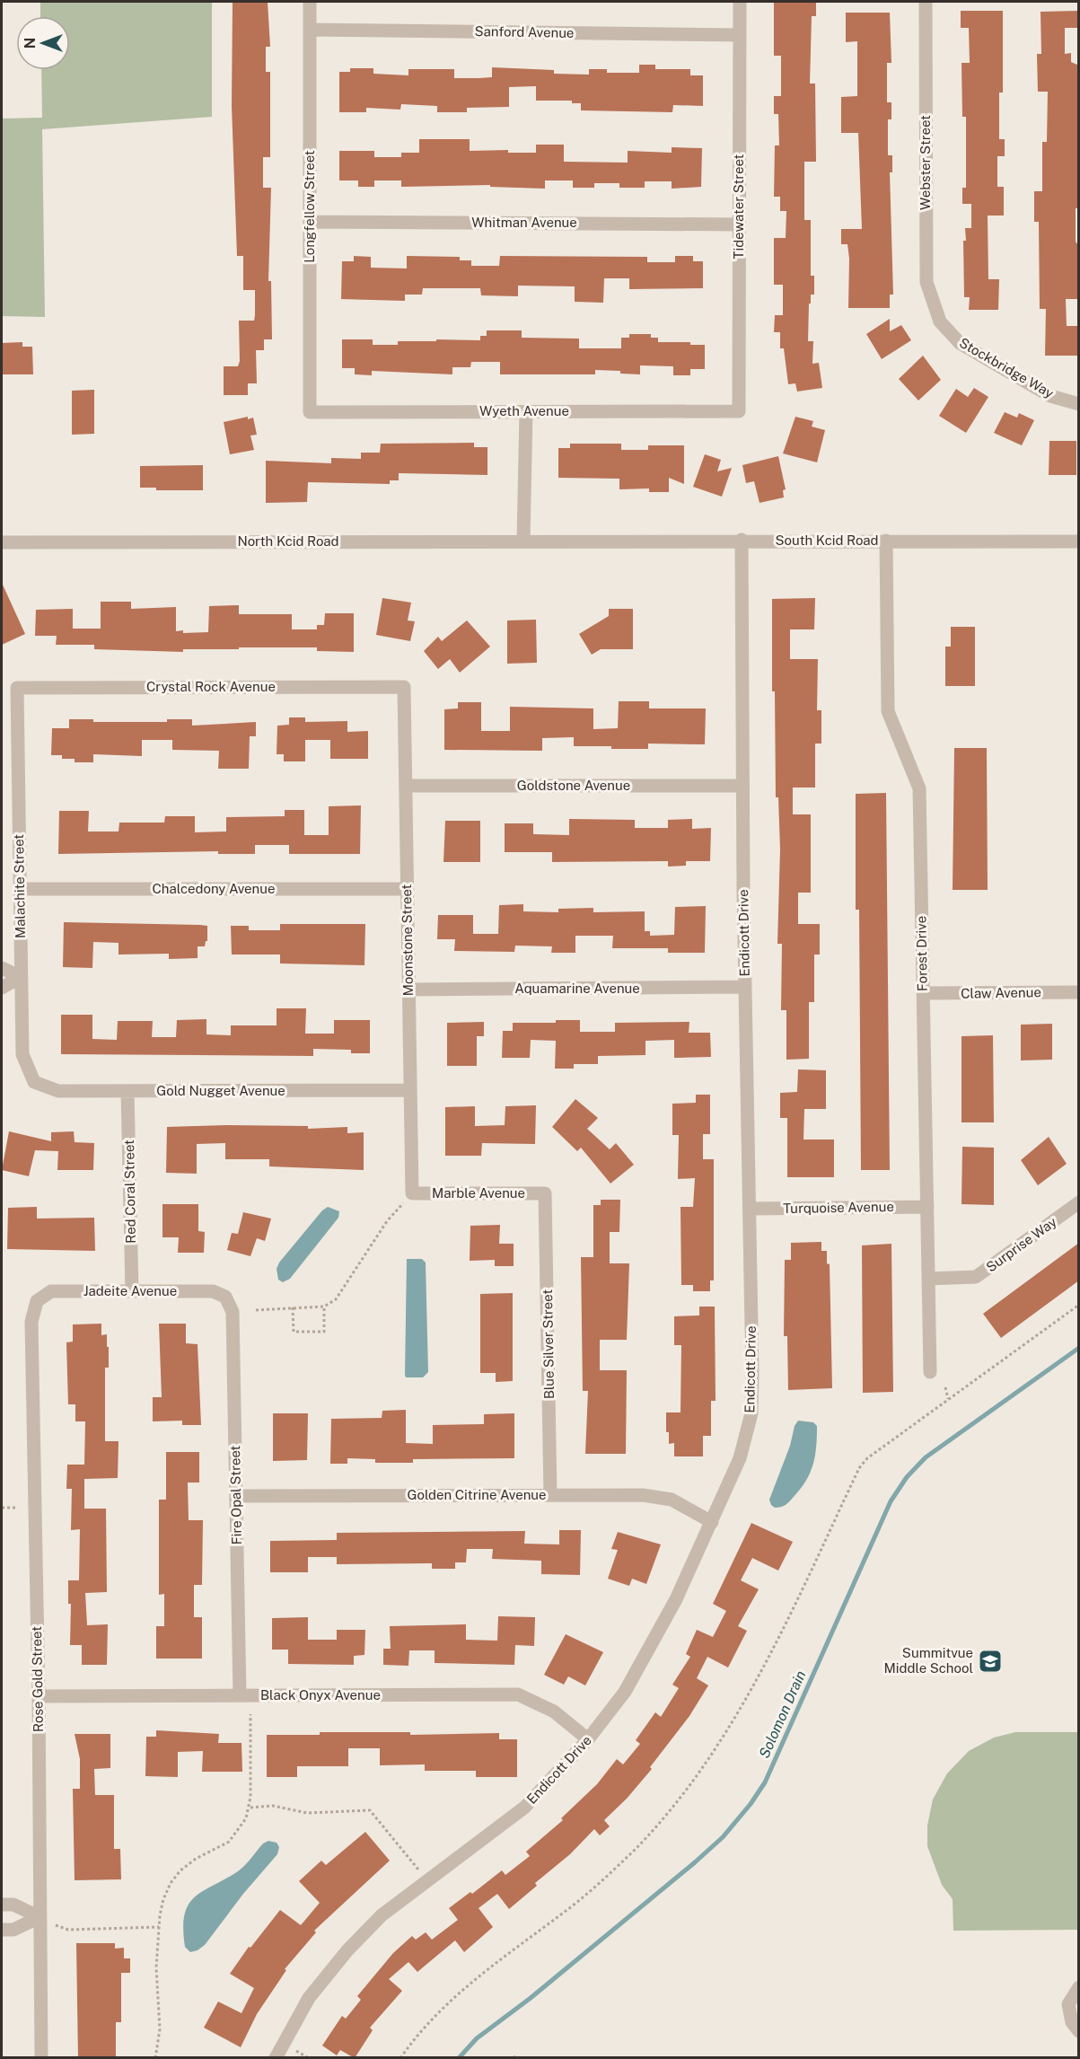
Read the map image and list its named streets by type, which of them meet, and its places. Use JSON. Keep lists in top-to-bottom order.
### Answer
{
  "streets": {
    "street": [
      "Sanford Avenue",
      "Webster Street",
      "Longfellow Street",
      "Tidewater Street",
      "Whitman Avenue",
      "Stockbridge Way",
      "Wyeth Avenue",
      "South Kcid Road",
      "North Kcid Road",
      "Crystal Rock Avenue",
      "Goldstone Avenue",
      "Malachite Street",
      "Chalcedony Avenue",
      "Endicott Drive",
      "Moonstone Street",
      "Forest Drive",
      "Aquamarine Avenue",
      "Claw Avenue",
      "Gold Nugget Avenue",
      "Red Coral Street",
      "Marble Avenue",
      "Turquoise Avenue",
      "Surprise Way",
      "Jadeite Avenue",
      "Blue Silver Street",
      "Fire Opal Street",
      "Golden Citrine Avenue",
      "Rose Gold Street",
      "Black Onyx Avenue"
    ]
  },
  "crossings": [
    ["Sanford Avenue", "Longfellow Street"],
    ["Sanford Avenue", "Tidewater Street"],
    ["Webster Street", "Stockbridge Way"],
    ["Longfellow Street", "Whitman Avenue"],
    ["Longfellow Street", "Wyeth Avenue"],
    ["Tidewater Street", "Whitman Avenue"],
    ["Tidewater Street", "Wyeth Avenue"],
    ["South Kcid Road", "North Kcid Road"],
    ["South Kcid Road", "Endicott Drive"],
    ["South Kcid Road", "Forest Drive"],
    ["Crystal Rock Avenue", "Malachite Street"],
    ["Crystal Rock Avenue", "Moonstone Street"],
    ["Goldstone Avenue", "Endicott Drive"],
    ["Goldstone Avenue", "Moonstone Street"],
    ["Malachite Street", "Chalcedony Avenue"],
    ["Malachite Street", "Gold Nugget Avenue"],
    ["Chalcedony Avenue", "Moonstone Street"],
    ["Endicott Drive", "Aquamarine Avenue"],
    ["Endicott Drive", "Turquoise Avenue"],
    ["Endicott Drive", "Golden Citrine Avenue"],
    ["Endicott Drive", "Black Onyx Avenue"],
    ["Moonstone Street", "Aquamarine Avenue"],
    ["Moonstone Street", "Gold Nugget Avenue"],
    ["Moonstone Street", "Marble Avenue"],
    ["Forest Drive", "Claw Avenue"],
    ["Forest Drive", "Turquoise Avenue"],
    ["Forest Drive", "Surprise Way"],
    ["Gold Nugget Avenue", "Red Coral Street"],
    ["Red Coral Street", "Jadeite Avenue"],
    ["Marble Avenue", "Blue Silver Street"],
    ["Jadeite Avenue", "Fire Opal Street"],
    ["Jadeite Avenue", "Rose Gold Street"],
    ["Blue Silver Street", "Golden Citrine Avenue"],
    ["Fire Opal Street", "Golden Citrine Avenue"],
    ["Fire Opal Street", "Black Onyx Avenue"],
    ["Rose Gold Street", "Black Onyx Avenue"]
  ],
  "water": ["Solomon Drain"],
  "places": {
    "school or university": ["Summitvue Middle School"]
  },
  "north": "left"
}
